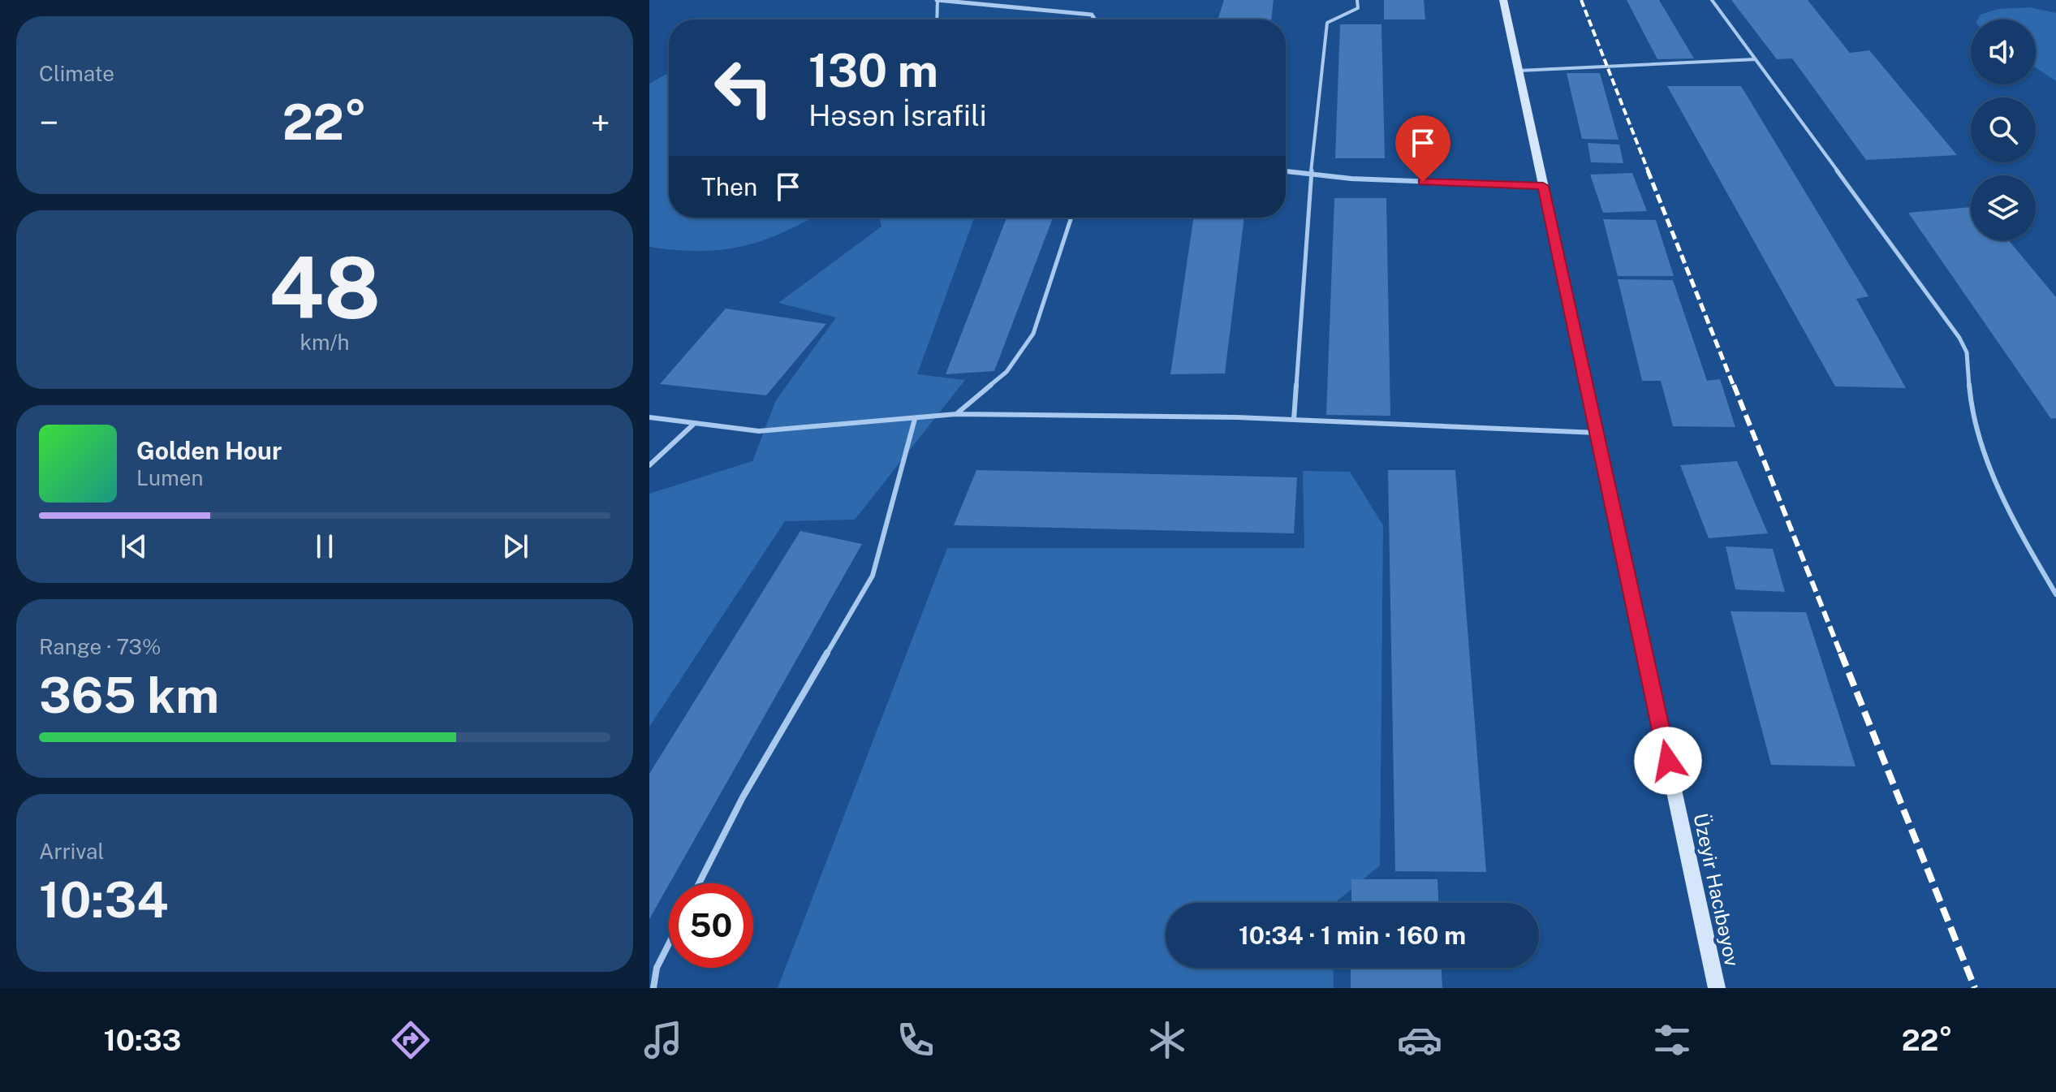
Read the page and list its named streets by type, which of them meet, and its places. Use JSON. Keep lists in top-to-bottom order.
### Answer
{
  "streets": {
    "main road": ["Üzeyir Hacıbəyov"]
  },
  "page": {
    "tile": [
      "Climate",
      ["48", "km/h"],
      ["Range · 73%", "365 km"],
      ["Arrival", "10:34"]
    ],
    "turn": ["130 m", "Həsən İsrafili"],
    "heat": ["−", "22°", "+"],
    "then": "Then",
    "song": ["Golden Hour", "Lumen"],
    "limit": "50",
    "trip": "10:34 · 1 min · 160 m",
    "tabs": ["10:33", "22°"]
  }
}
